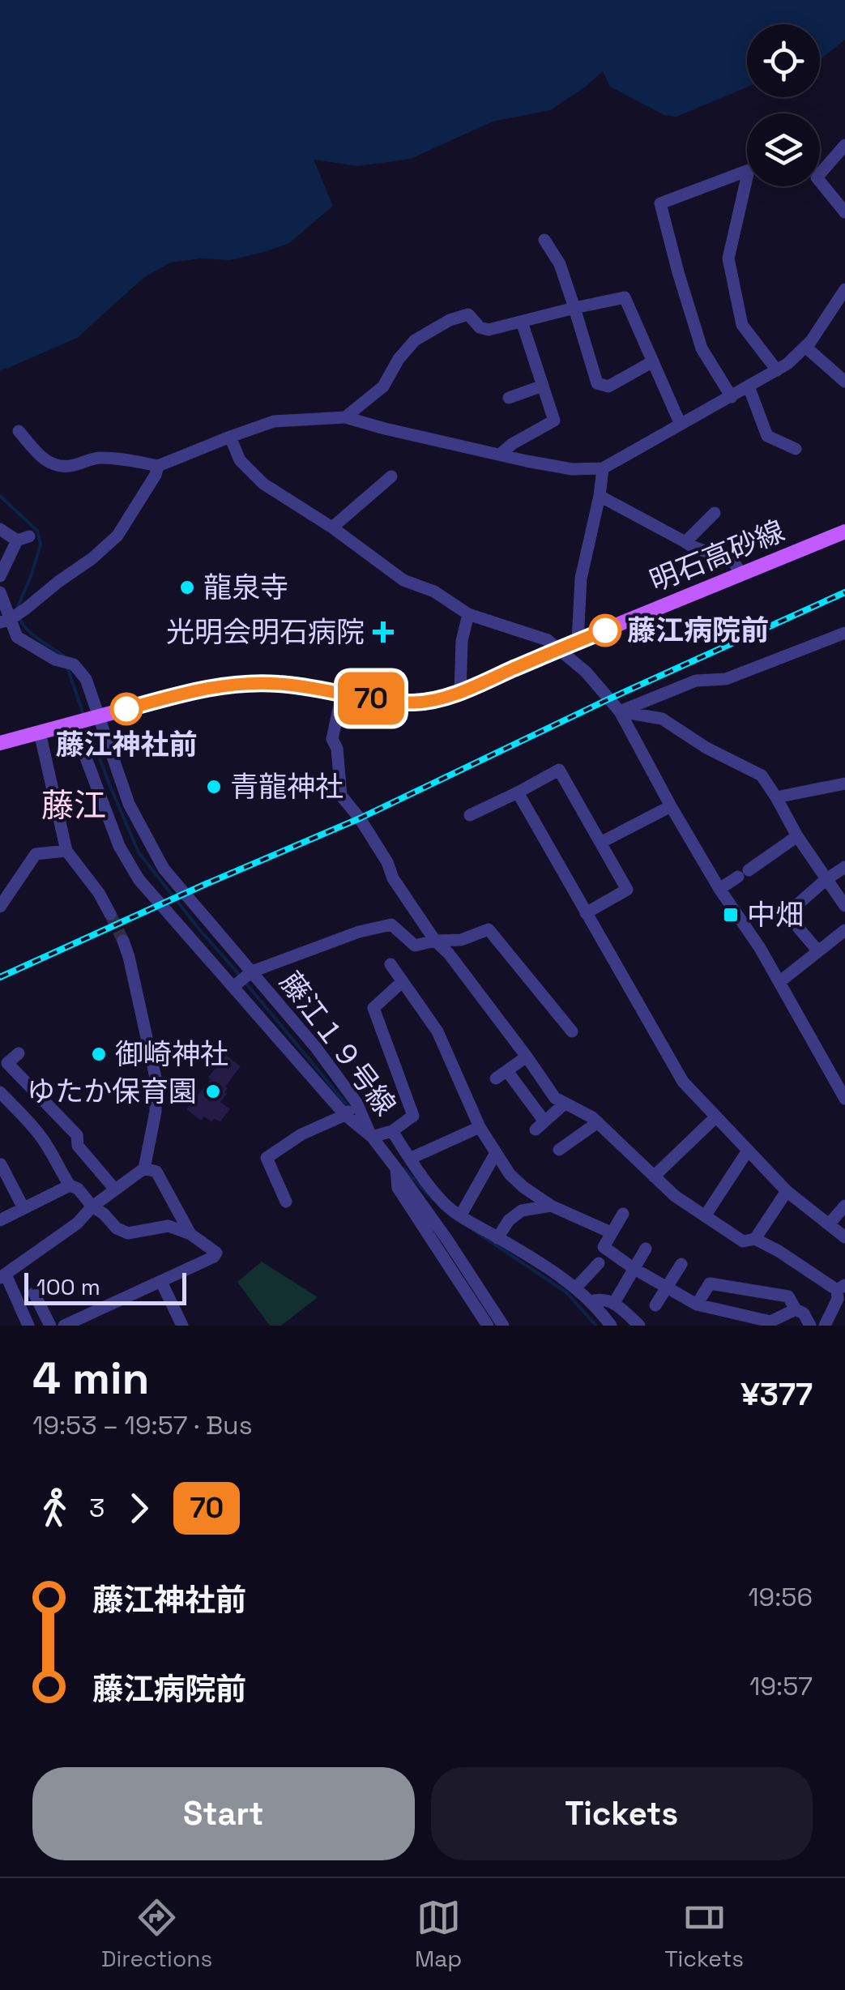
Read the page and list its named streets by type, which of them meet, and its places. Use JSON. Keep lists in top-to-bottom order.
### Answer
{
  "streets": {
    "main road": ["明石高砂線"],
    "street": ["藤江１９号線"]
  },
  "crossings": [
    ["明石高砂線", "藤江１９号線"]
  ],
  "districts": ["藤江"],
  "places": {
    "other": [
      "龍泉寺",
      "藤江病院前",
      "藤江神社前",
      "青龍神社",
      "御崎神社",
      "ゆたか保育園"
    ],
    "health": ["光明会明石病院"],
    "transit": ["中畑"]
  },
  "lines": ["bus line 70"],
  "scale_bar": "100 m",
  "page": {
    "on_map": "70",
    "scale": "100 m",
    "heading": ["4 min", "19:53 – 19:57 · Bus", "¥377"],
    "legs": ["3", "70"],
    "list": [
      {
        "name": "藤江神社前",
        "value": "19:56"
      },
      {
        "name": "藤江病院前",
        "value": "19:57"
      }
    ],
    "buttons": ["Start", "Tickets"],
    "tabs": ["Directions", "Map", "Tickets"]
  }
}
